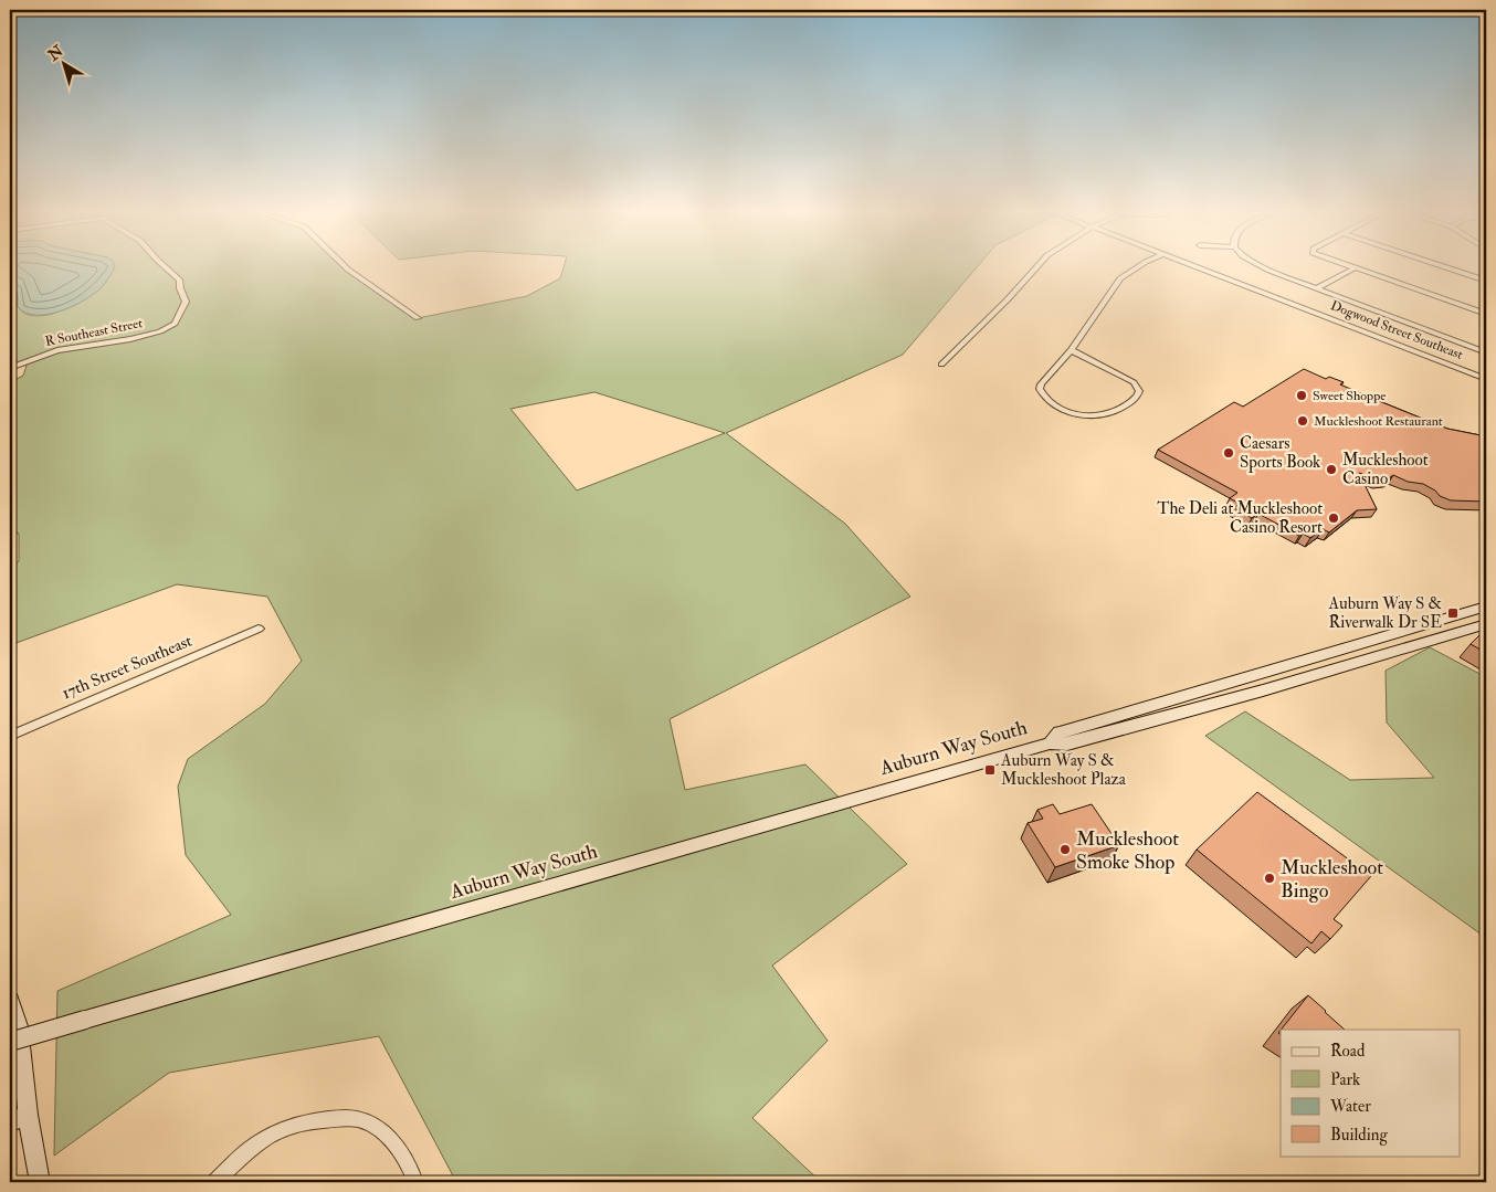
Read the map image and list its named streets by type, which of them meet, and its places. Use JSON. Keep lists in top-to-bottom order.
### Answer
{
  "streets": {
    "main road": ["Auburn Way South"],
    "street": ["Dogwood Street Southeast", "R Southeast Street", "17th Street Southeast"]
  },
  "places": {
    "other": [
      "Sweet Shoppe",
      "Muckleshoot Restaurant",
      "Caesars Sports Book",
      "Muckleshoot Casino",
      "The Deli at Muckleshoot Casino Resort",
      "Muckleshoot Smoke Shop",
      "Muckleshoot Bingo"
    ],
    "transit": ["Auburn Way S & Riverwalk Dr SE", "Auburn Way S & Muckleshoot Plaza"]
  },
  "legend": [
    "Road",
    "Park",
    "Water",
    "Building"
  ],
  "north": "top left"
}
